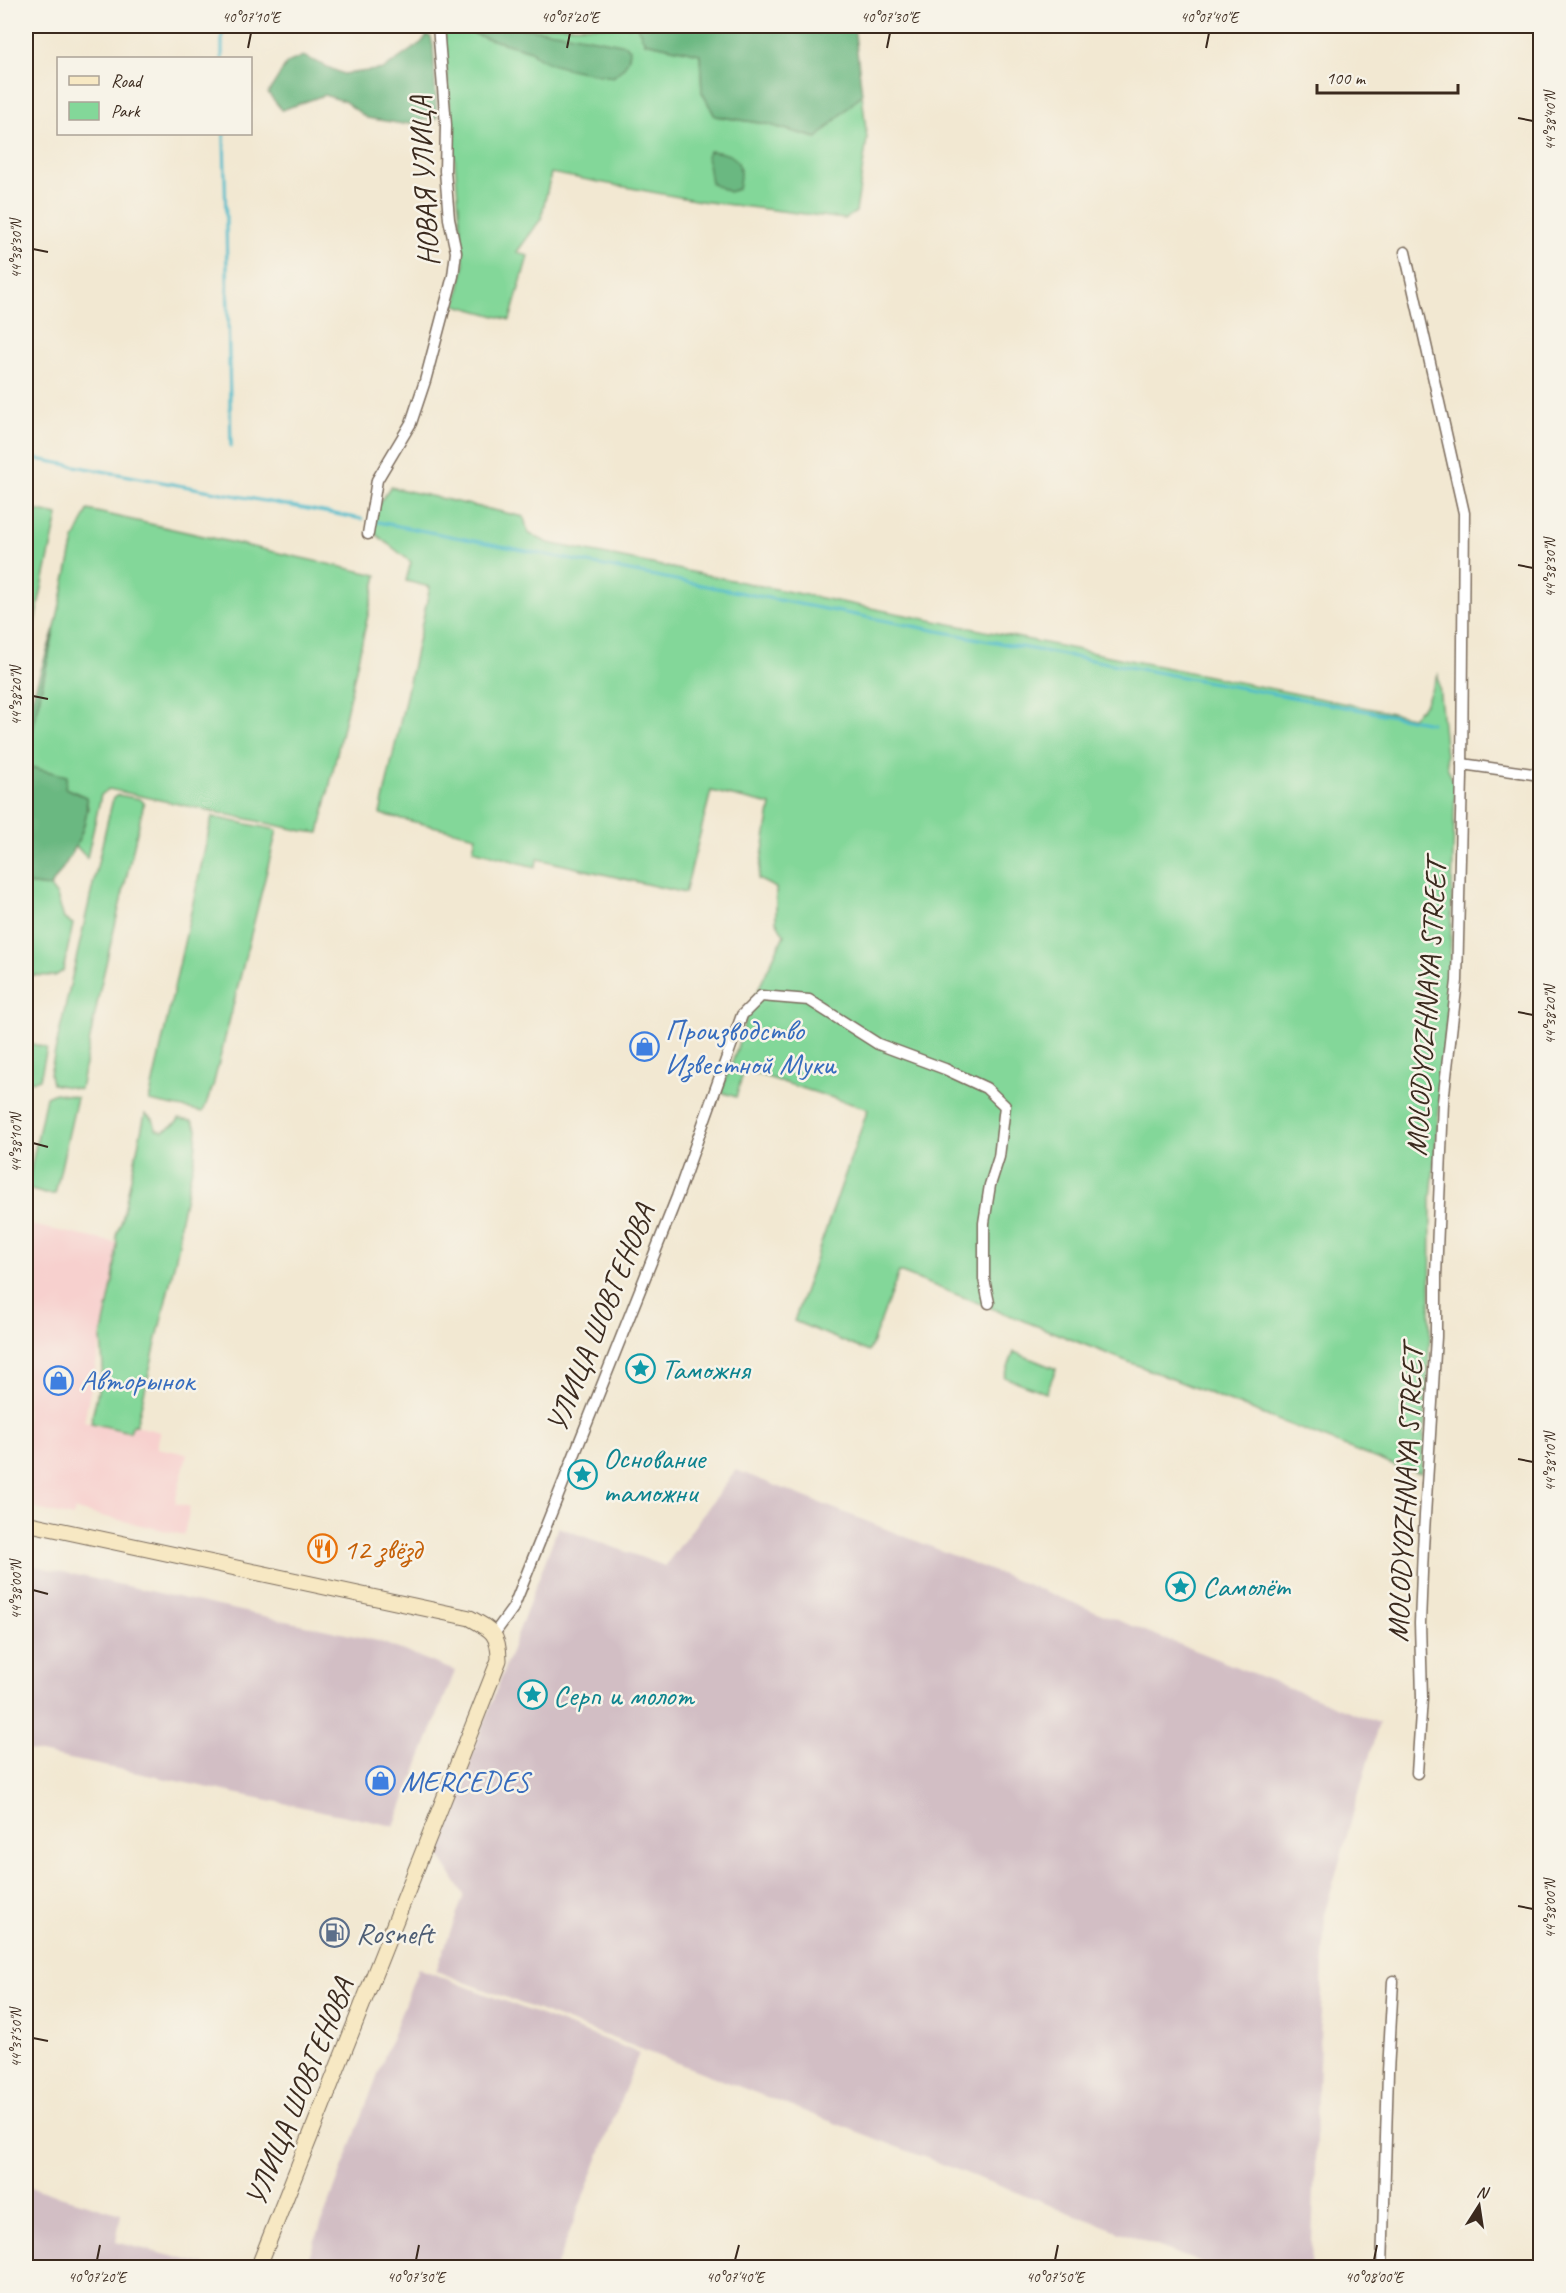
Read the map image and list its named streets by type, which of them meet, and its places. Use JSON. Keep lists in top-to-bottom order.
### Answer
{
  "streets": {
    "street": ["НОВАЯ УЛИЦА", "MOLODYOZHNAYA STREET", "УЛИЦА ШОВГЕНОВА"]
  },
  "places": {
    "shop": ["Производство Известной Муки", "Авторынок", "MERCEDES"],
    "place": [
      "Таможня",
      "Основание таможни",
      "Самолёт",
      "Серп и молот"
    ],
    "restaurant": ["12 звёзд"],
    "fuel station": ["Rosneft"]
  },
  "legend": ["Road", "Park"],
  "scale_bar": "100 m",
  "north": "top",
  "coordinates": [
    "40°07'10\"E",
    "40°07'20\"E",
    "40°07'30\"E",
    "40°07'40\"E",
    "44°38'40\"N",
    "44°38'30\"N",
    "44°38'20\"N",
    "44°38'10\"N",
    "44°38'00\"N",
    "44°37'50\"N",
    "40°07'50\"E",
    "40°08'00\"E"
  ]
}
